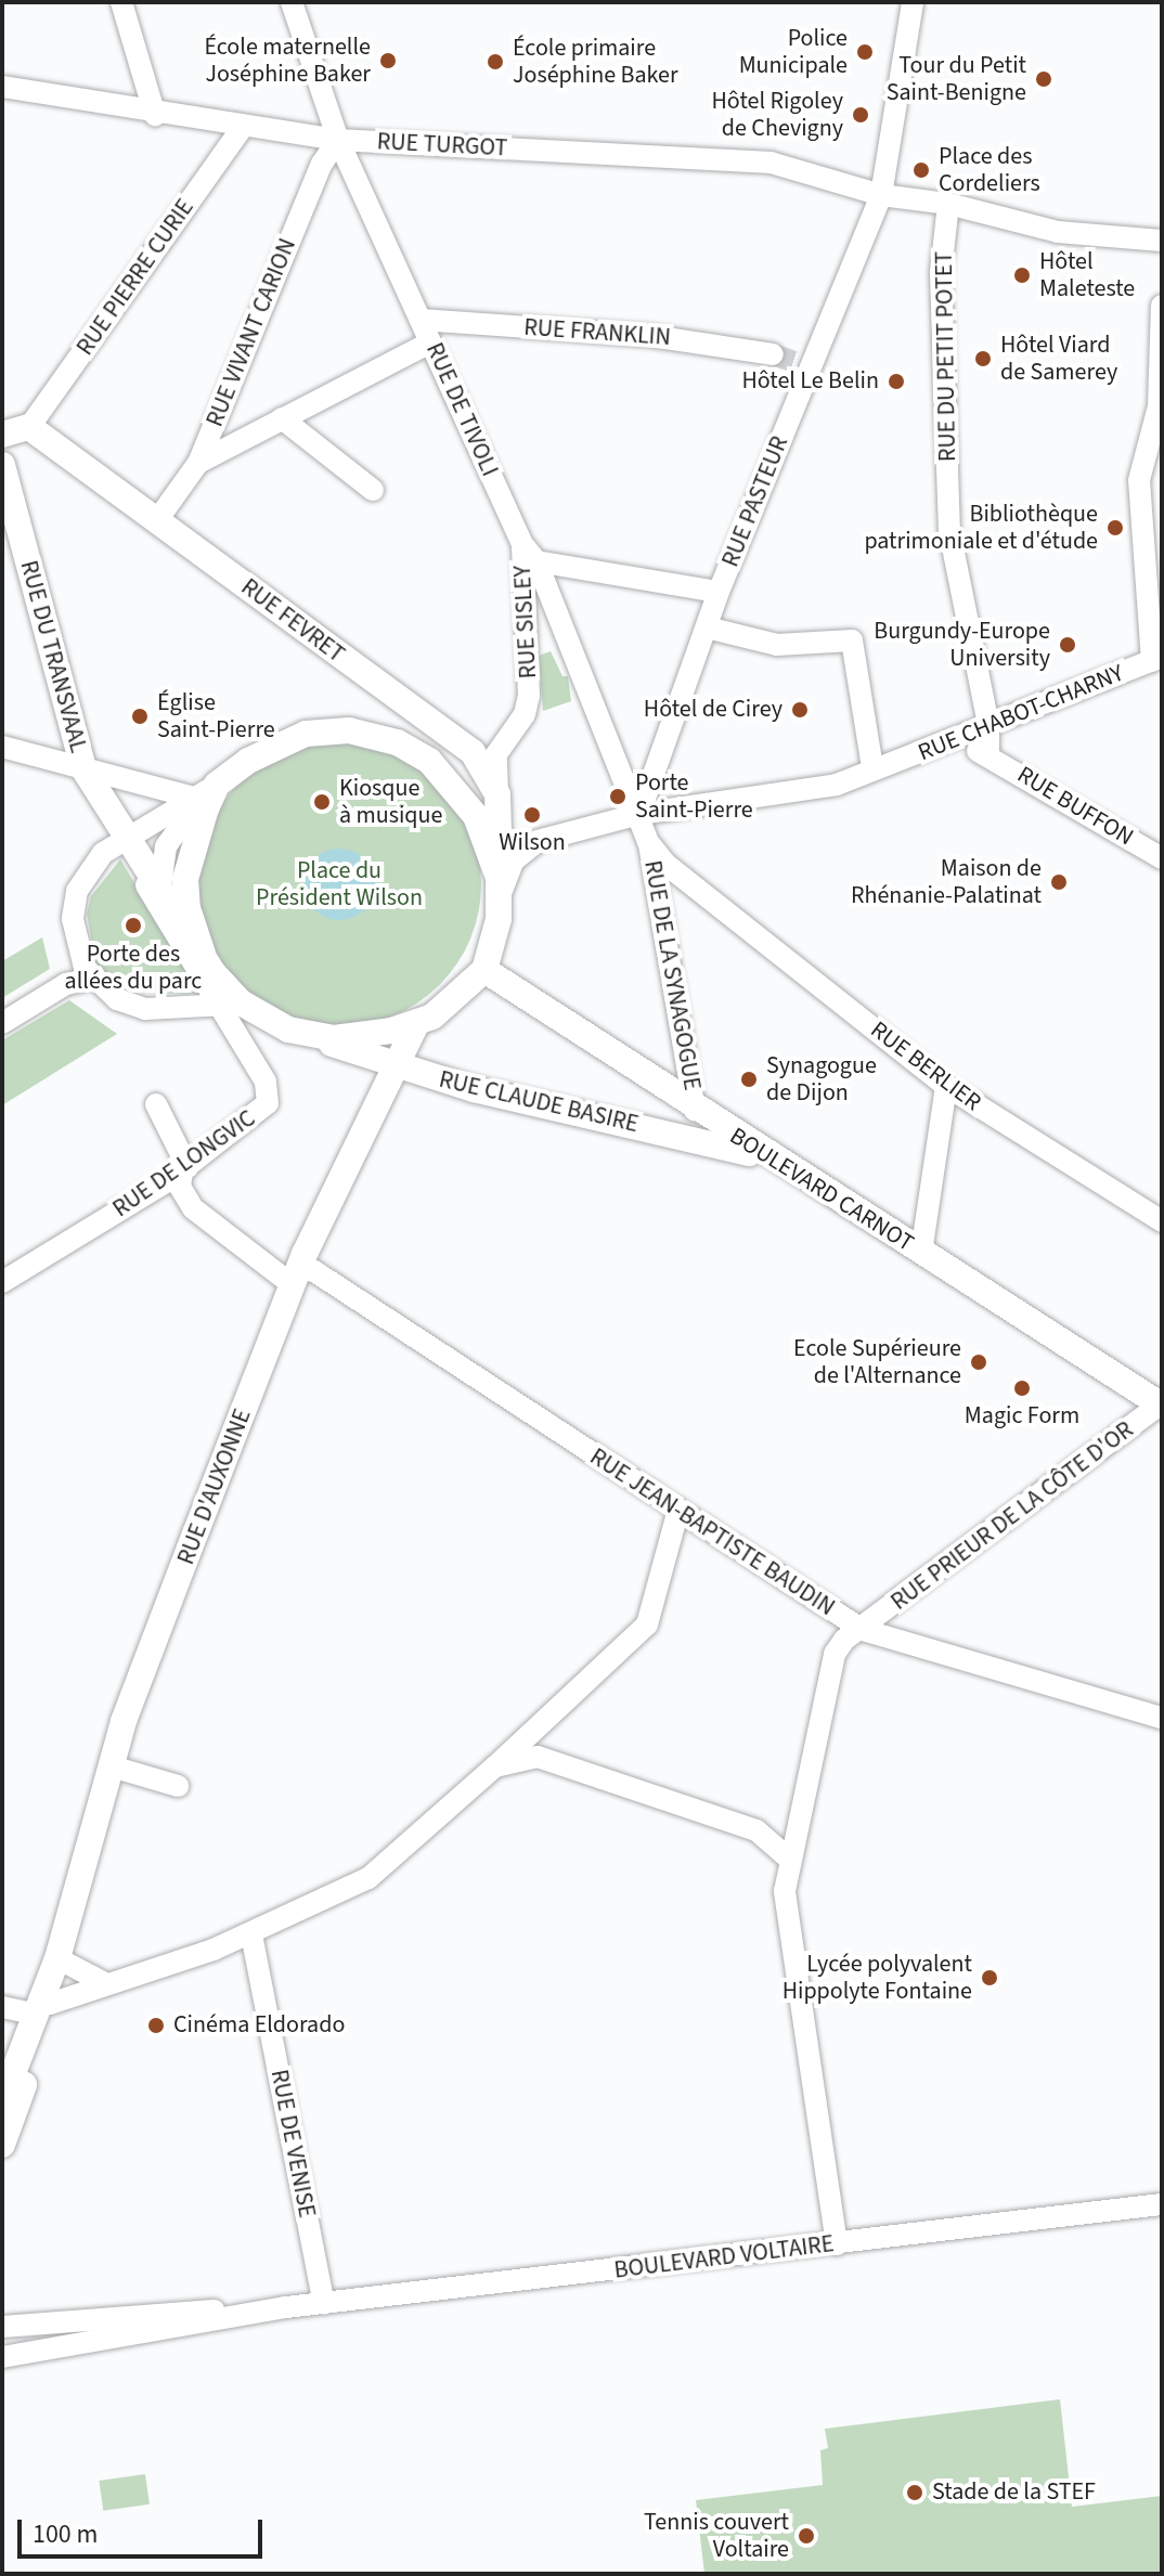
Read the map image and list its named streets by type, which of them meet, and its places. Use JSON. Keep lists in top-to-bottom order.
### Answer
{
  "streets": {
    "main road": [
      "RUE FEVRET",
      "RUE DU TRANSVAAL",
      "RUE CLAUDE BASIRE",
      "BOULEVARD CARNOT",
      "RUE D'AUXONNE"
    ],
    "street": [
      "RUE TURGOT",
      "RUE PIERRE CURIE",
      "RUE VIVANT CARION",
      "RUE FRANKLIN",
      "RUE DU PETIT POTET",
      "RUE DE TIVOLI",
      "RUE PASTEUR",
      "RUE SISLEY",
      "RUE CHABOT-CHARNY",
      "RUE BUFFON",
      "RUE DE LA SYNAGOGUE",
      "RUE BERLIER",
      "RUE DE LONGVIC",
      "RUE PRIEUR DE LA CÔTE D'OR",
      "RUE JEAN-BAPTISTE BAUDIN",
      "RUE DE VENISE",
      "BOULEVARD VOLTAIRE"
    ]
  },
  "crossings": [
    ["RUE TURGOT", "RUE PIERRE CURIE"],
    ["RUE TURGOT", "RUE VIVANT CARION"],
    ["RUE TURGOT", "RUE DE TIVOLI"],
    ["RUE TURGOT", "RUE PASTEUR"],
    ["RUE PIERRE CURIE", "RUE FEVRET"],
    ["RUE VIVANT CARION", "RUE DE TIVOLI"],
    ["RUE VIVANT CARION", "RUE FEVRET"],
    ["RUE FRANKLIN", "RUE DE TIVOLI"],
    ["RUE DU PETIT POTET", "RUE CHABOT-CHARNY"],
    ["RUE DE TIVOLI", "RUE PASTEUR"],
    ["RUE DE TIVOLI", "RUE SISLEY"],
    ["RUE DE TIVOLI", "RUE CHABOT-CHARNY"],
    ["RUE DE TIVOLI", "RUE BERLIER"],
    ["RUE PASTEUR", "RUE CHABOT-CHARNY"],
    ["RUE PASTEUR", "RUE BERLIER"],
    ["RUE FEVRET", "RUE SISLEY"],
    ["RUE CHABOT-CHARNY", "RUE BUFFON"],
    ["RUE CHABOT-CHARNY", "RUE BERLIER"],
    ["RUE DE LA SYNAGOGUE", "RUE BERLIER"],
    ["RUE DE LA SYNAGOGUE", "BOULEVARD CARNOT"],
    ["RUE CLAUDE BASIRE", "BOULEVARD CARNOT"],
    ["RUE CLAUDE BASIRE", "RUE D'AUXONNE"],
    ["RUE DE LONGVIC", "RUE JEAN-BAPTISTE BAUDIN"],
    ["BOULEVARD CARNOT", "RUE PRIEUR DE LA CÔTE D'OR"],
    ["RUE D'AUXONNE", "RUE JEAN-BAPTISTE BAUDIN"],
    ["RUE PRIEUR DE LA CÔTE D'OR", "RUE JEAN-BAPTISTE BAUDIN"],
    ["RUE PRIEUR DE LA CÔTE D'OR", "BOULEVARD VOLTAIRE"],
    ["RUE DE VENISE", "BOULEVARD VOLTAIRE"]
  ],
  "parks": ["Place du Président Wilson"],
  "places": [
    "Police Municipale",
    "École maternelle Joséphine Baker",
    "École primaire Joséphine Baker",
    "Tour du Petit Saint-Benigne",
    "Hôtel Rigoley de Chevigny",
    "Place des Cordeliers",
    "Hôtel Maleteste",
    "Hôtel Viard de Samerey",
    "Hôtel Le Belin",
    "Bibliothèque patrimoniale et d'étude",
    "Burgundy-Europe University",
    "Hôtel de Cirey",
    "Église Saint-Pierre",
    "Porte Saint-Pierre",
    "Kiosque à musique",
    "Wilson",
    "Maison de Rhénanie-Palatinat",
    "Porte des allées du parc",
    "Synagogue de Dijon",
    "Ecole Supérieure de l'Alternance",
    "Magic Form",
    "Lycée polyvalent Hippolyte Fontaine",
    "Cinéma Eldorado",
    "Stade de la STEF",
    "Tennis couvert Voltaire"
  ],
  "scale_bar": "100 m"
}
